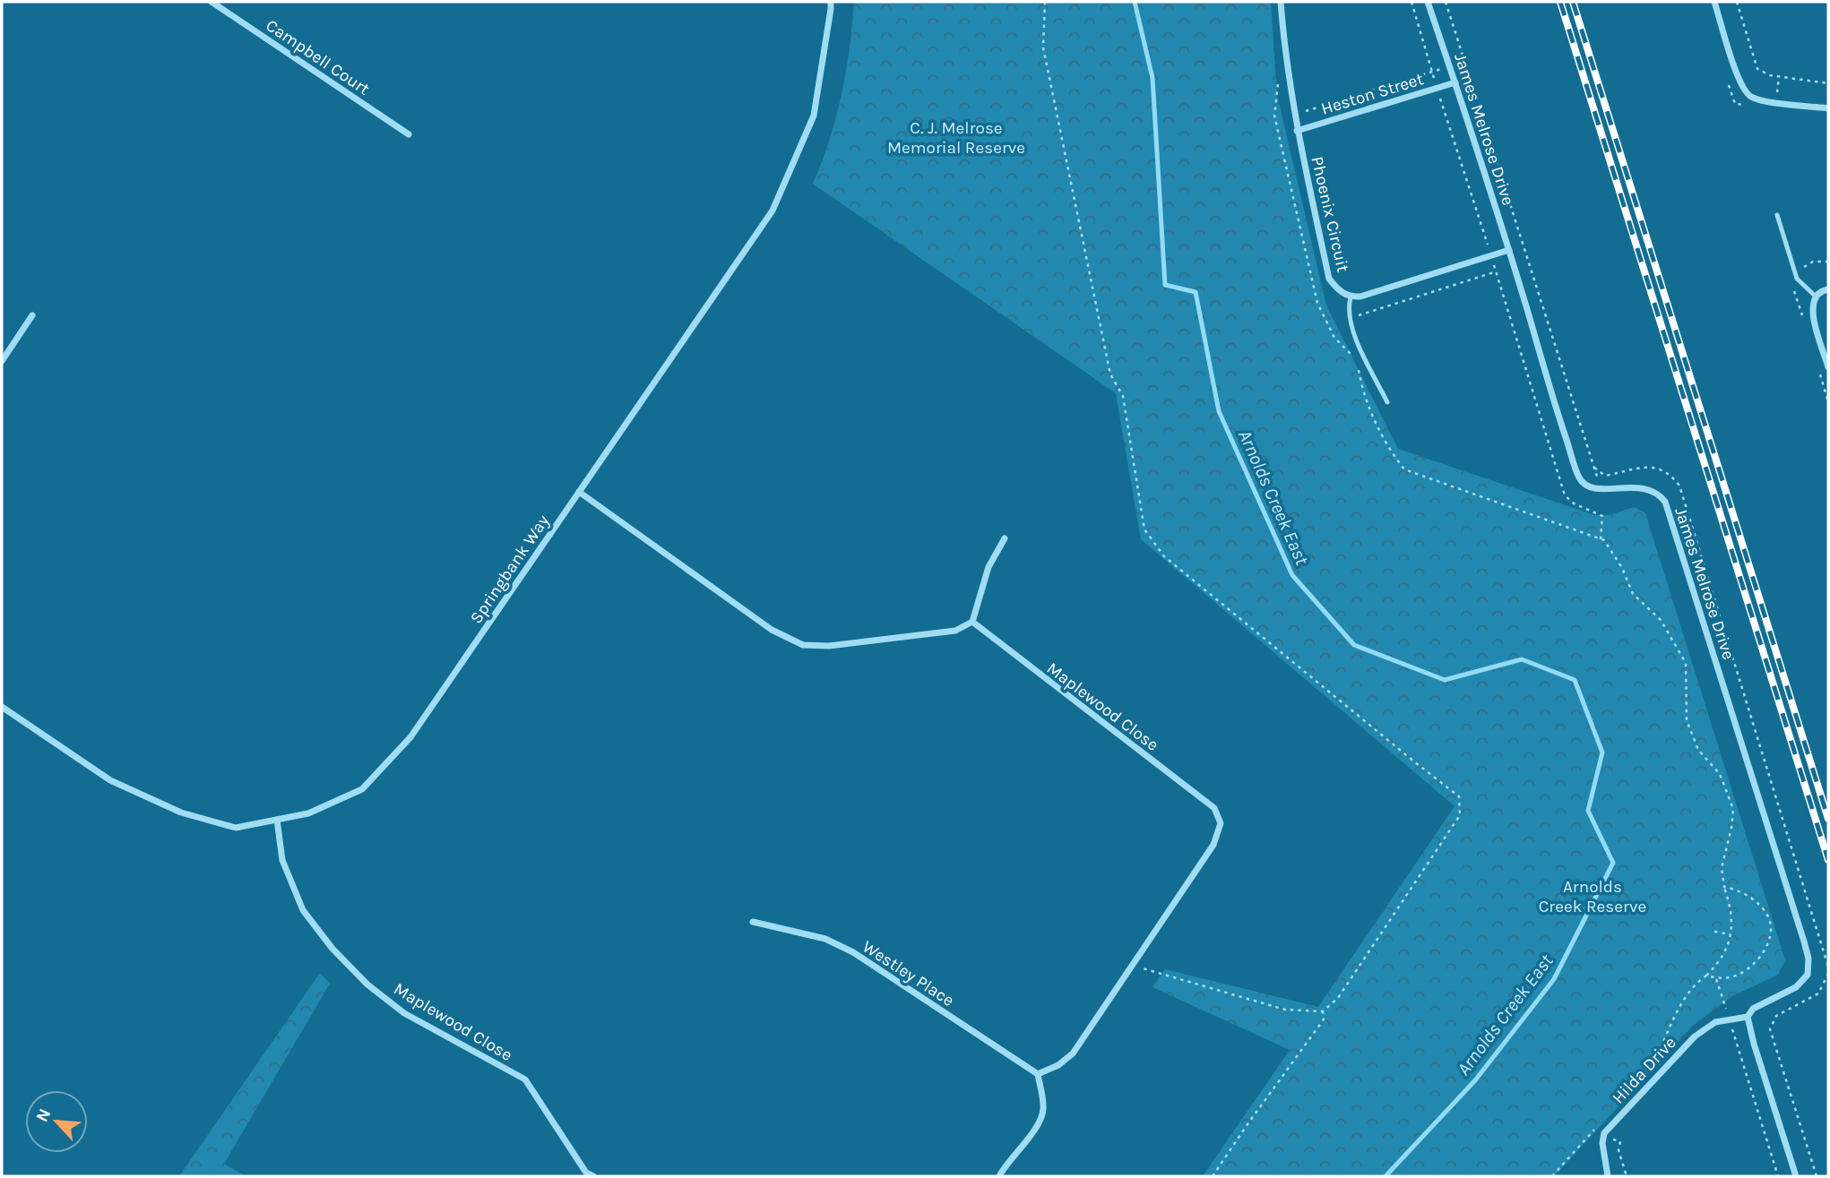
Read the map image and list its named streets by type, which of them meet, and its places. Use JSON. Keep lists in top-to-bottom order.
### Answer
{
  "streets": {
    "street": [
      "Campbell Court",
      "Heston Street",
      "James Melrose Drive",
      "Phoenix Circuit",
      "Springbank Way",
      "Maplewood Close",
      "Westley Place",
      "Hilda Drive"
    ]
  },
  "crossings": [
    ["Heston Street", "James Melrose Drive"],
    ["Heston Street", "Phoenix Circuit"],
    ["James Melrose Drive", "Hilda Drive"],
    ["Springbank Way", "Maplewood Close"],
    ["Maplewood Close", "Westley Place"]
  ],
  "water": ["Arnolds Creek East"],
  "parks": ["C. J. Melrose Memorial Reserve", "Arnolds Creek Reserve"],
  "north": "top left"
}
